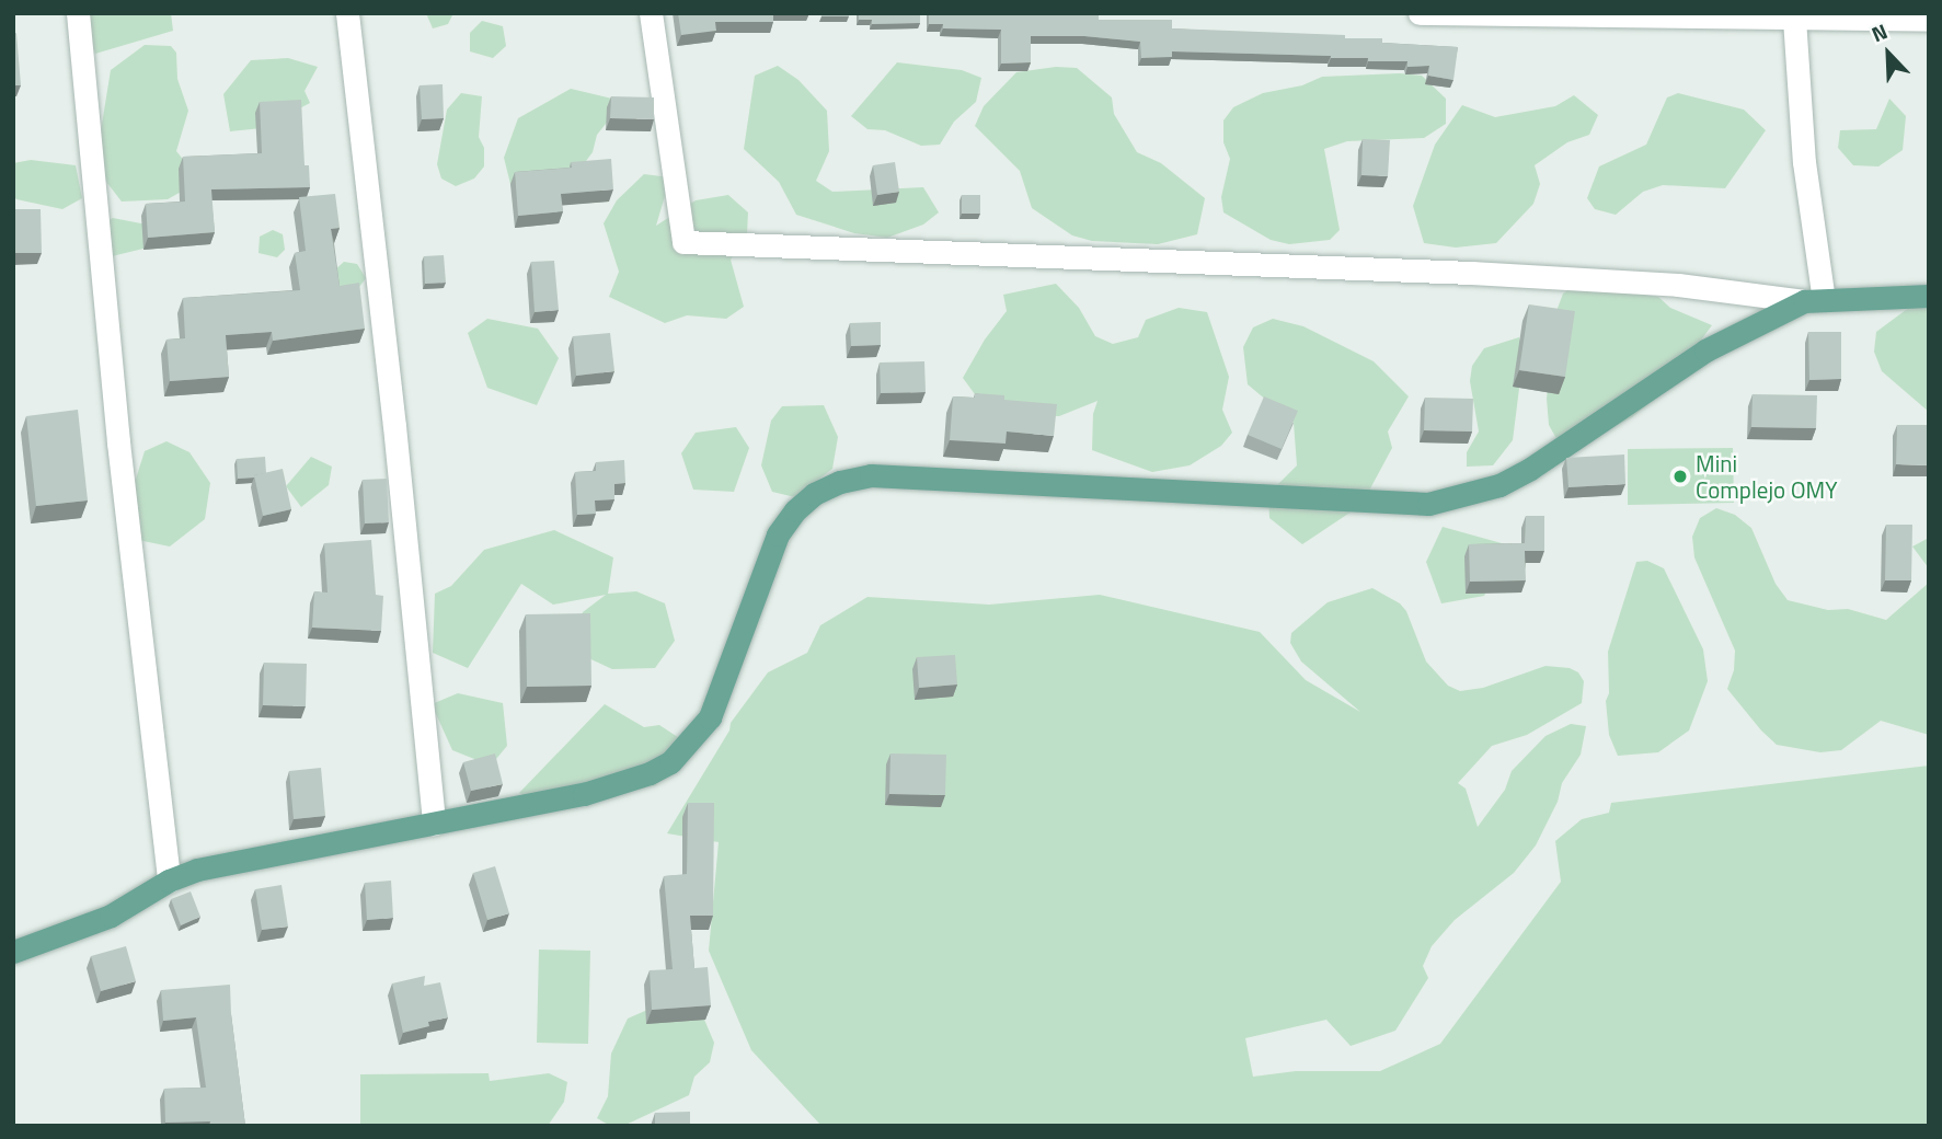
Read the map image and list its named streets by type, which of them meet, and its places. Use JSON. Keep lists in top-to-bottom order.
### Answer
{
  "places": ["Mini Complejo OMY"],
  "north": "top left"
}
